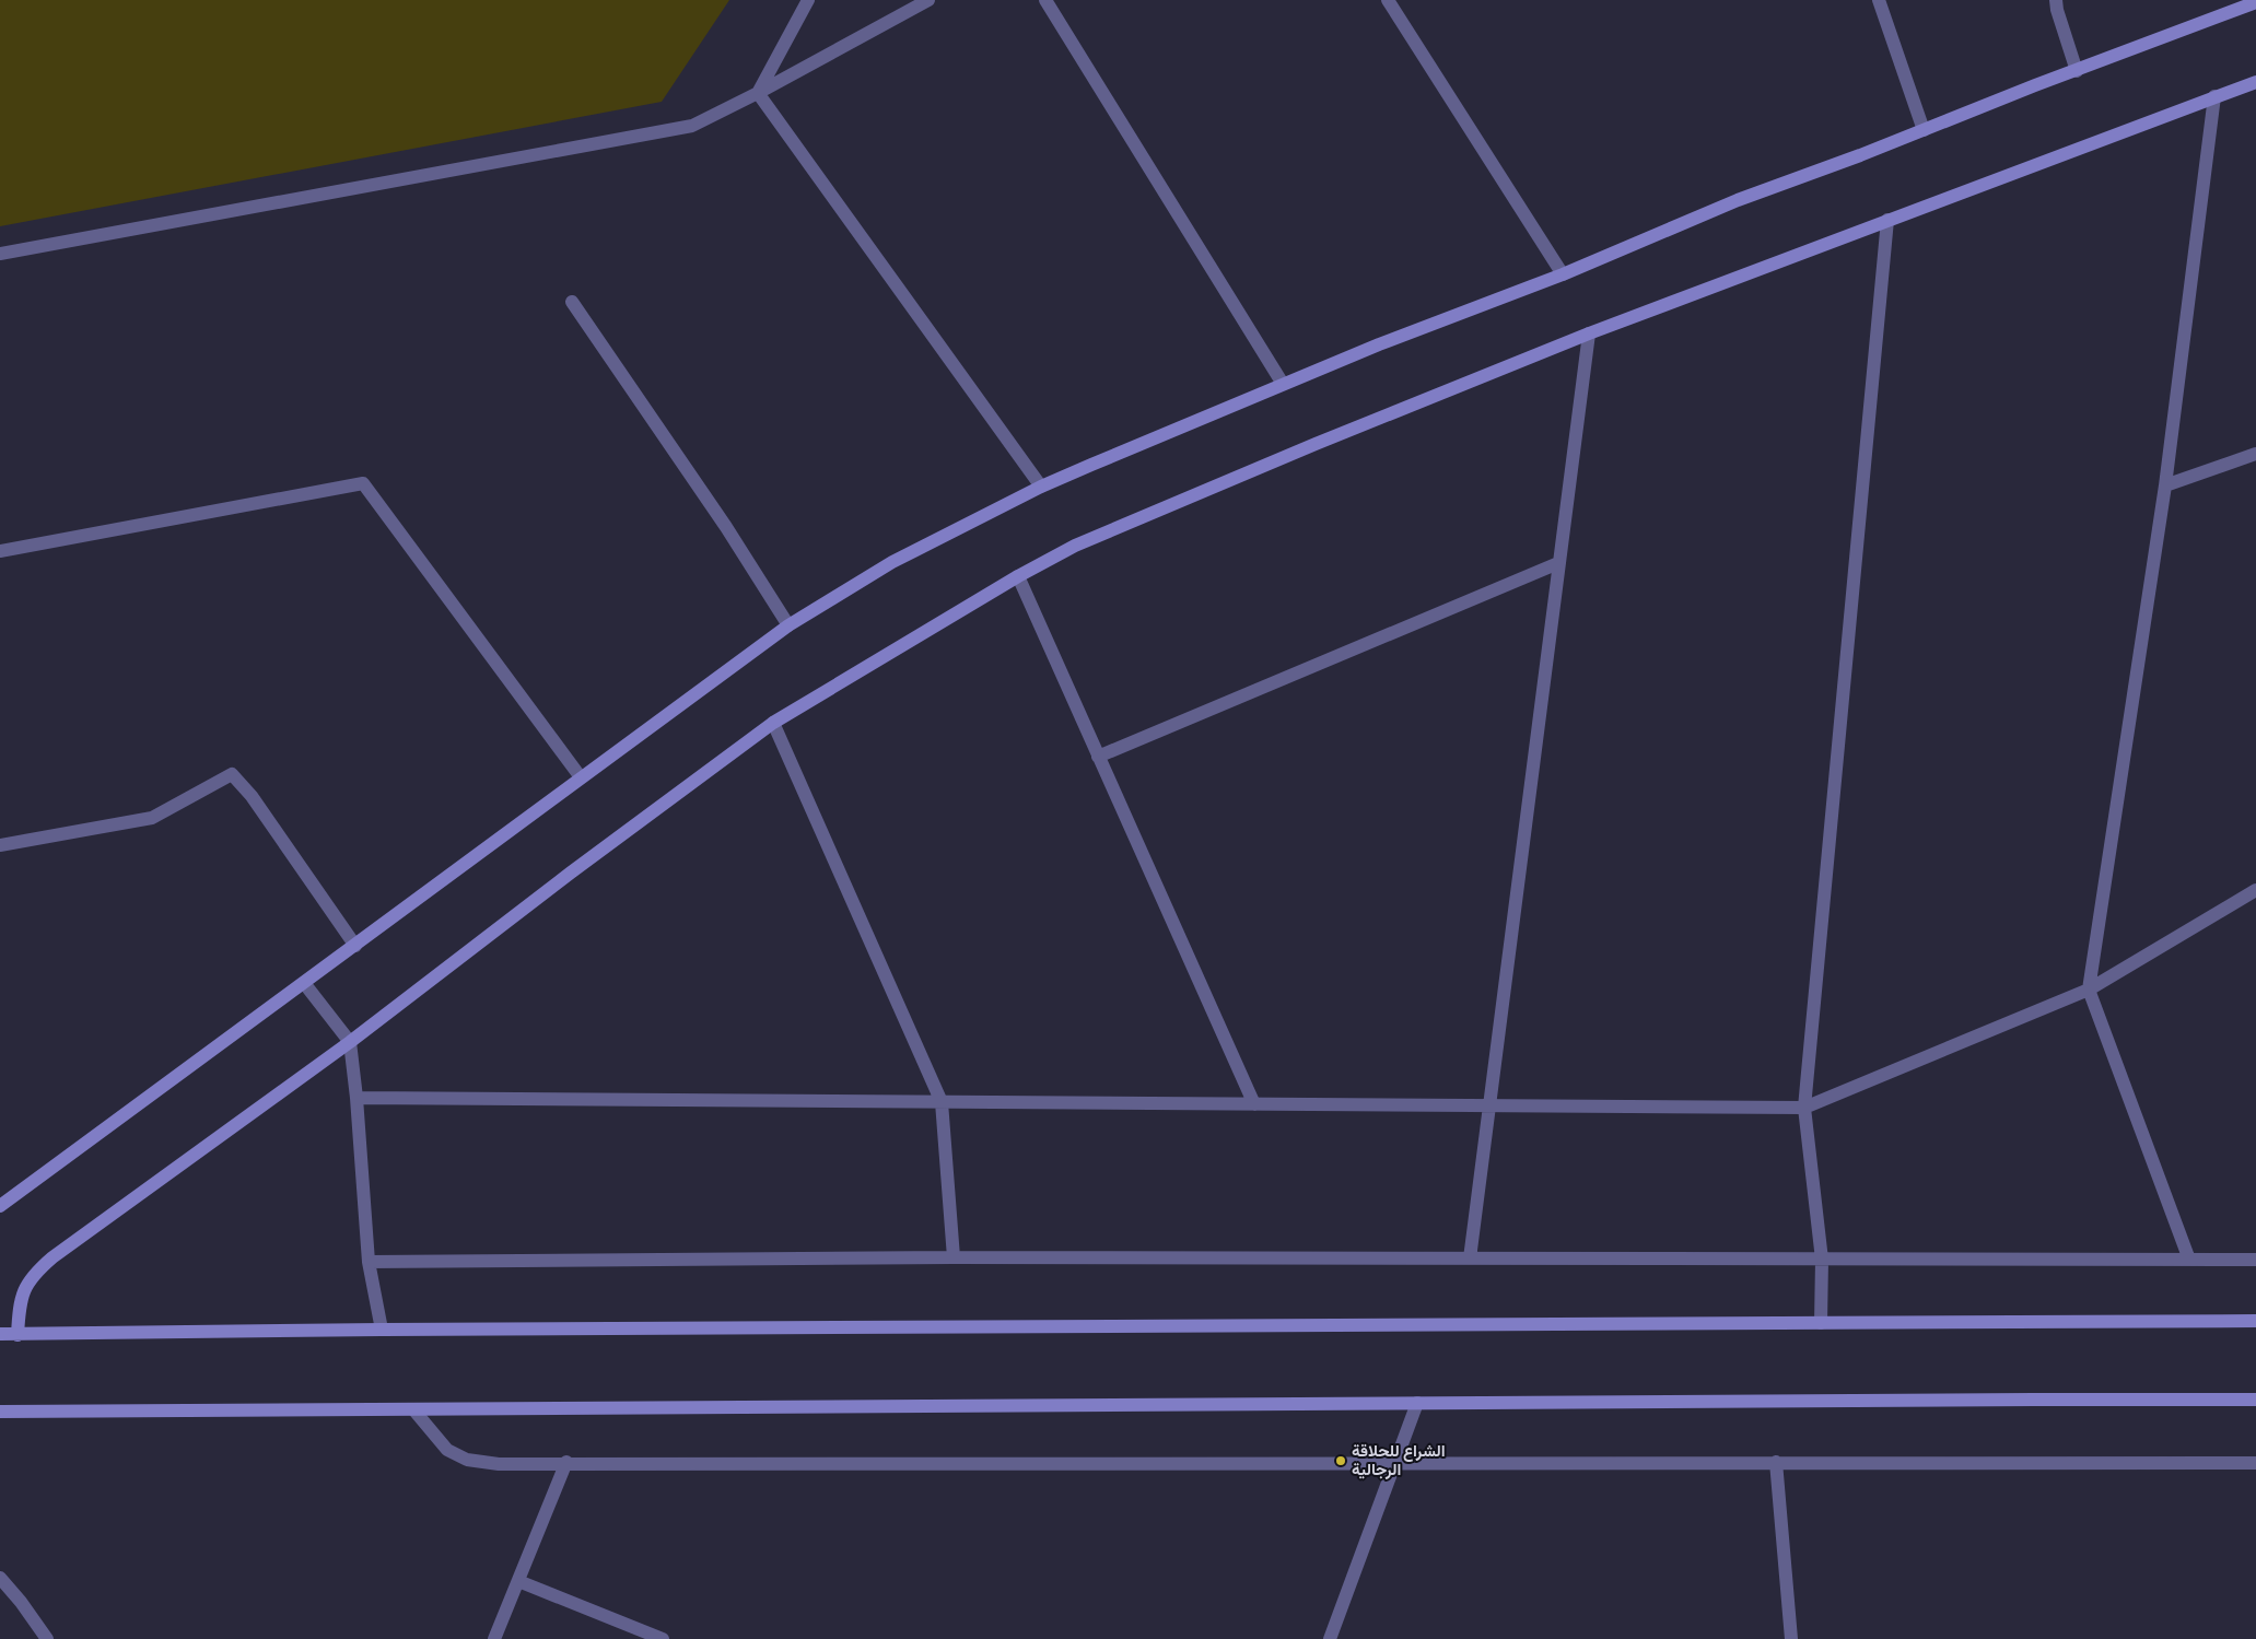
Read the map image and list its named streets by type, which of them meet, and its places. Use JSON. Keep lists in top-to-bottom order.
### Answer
{
  "places": ["الشراع للحلاقة الرجالية"]
}
